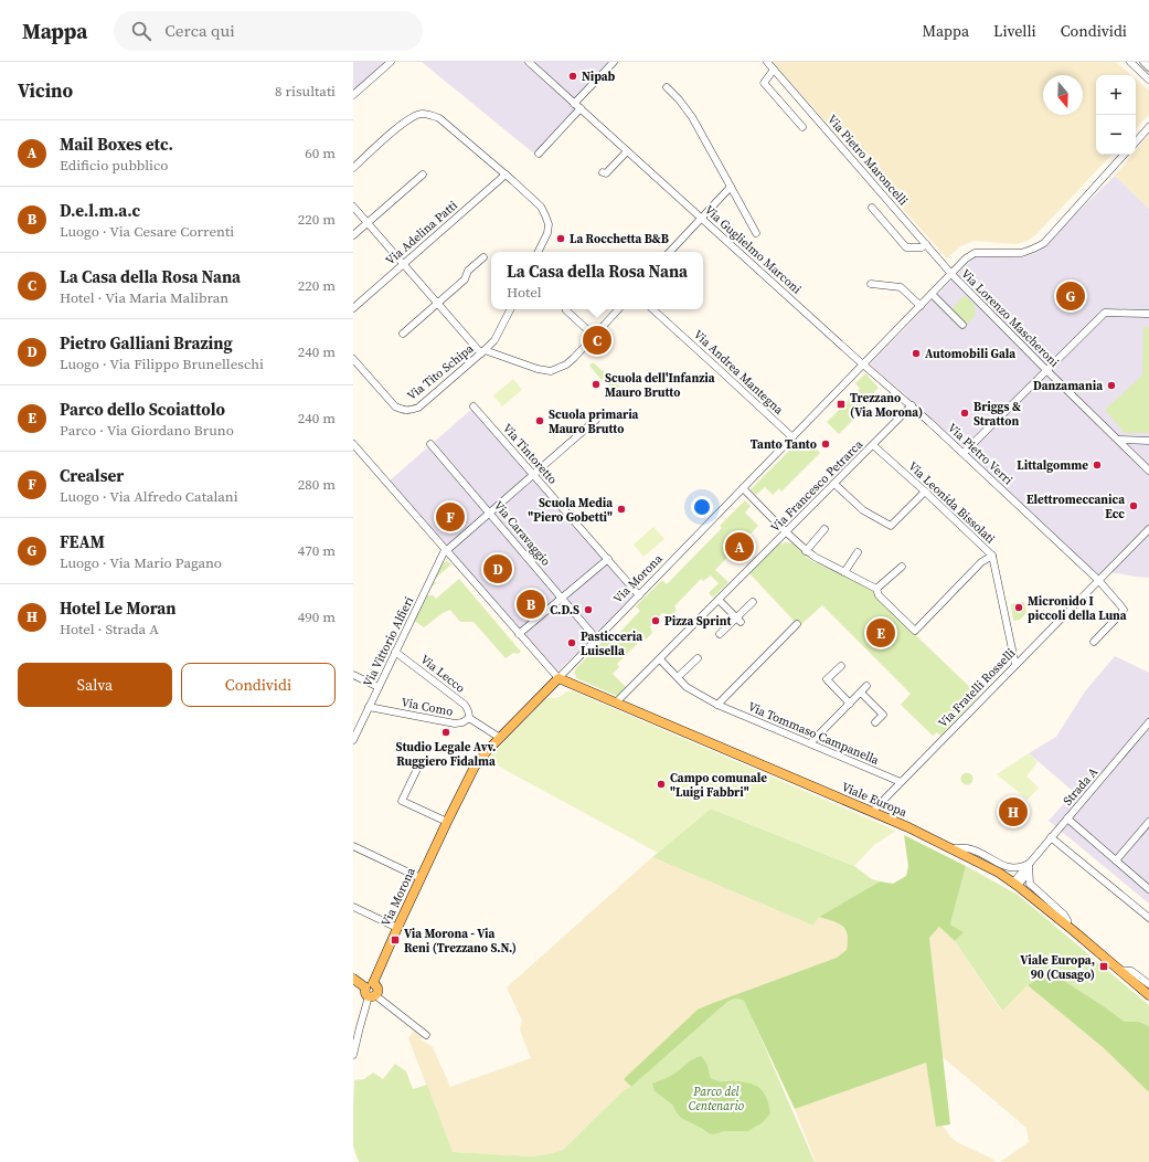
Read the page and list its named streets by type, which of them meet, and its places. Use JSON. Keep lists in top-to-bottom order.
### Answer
{
  "streets": {
    "main road": ["Via Morona", "Viale Europa"],
    "street": [
      "Via Pietro Maroncelli",
      "Via Adelina Patti",
      "Via Guglielmo Marconi",
      "Via Lorenzo Mascheroni",
      "Via Tito Schipa",
      "Via Andrea Mantegna",
      "Via Tintoretto",
      "Via Pietro Verri",
      "Via Francesco Petrarca",
      "Via Leonida Bissolati",
      "Via Caravaggio",
      "Via Vittorio Alfieri",
      "Via Lecco",
      "Via Fratelli Rosselli",
      "Via Como",
      "Via Tommaso Campanella",
      "Strada A"
    ]
  },
  "crossings": [
    ["Via Pietro Maroncelli", "Via Lorenzo Mascheroni"],
    ["Via Pietro Maroncelli", "Via Morona"],
    ["Via Guglielmo Marconi", "Via Pietro Verri"],
    ["Via Guglielmo Marconi", "Via Morona"],
    ["Via Lorenzo Mascheroni", "Via Morona"],
    ["Via Andrea Mantegna", "Via Morona"],
    ["Via Tintoretto", "Via Morona"],
    ["Via Pietro Verri", "Via Francesco Petrarca"],
    ["Via Pietro Verri", "Via Morona"],
    ["Via Pietro Verri", "Via Fratelli Rosselli"],
    ["Via Francesco Petrarca", "Via Leonida Bissolati"],
    ["Via Francesco Petrarca", "Via Tommaso Campanella"],
    ["Via Francesco Petrarca", "Viale Europa"],
    ["Via Leonida Bissolati", "Via Fratelli Rosselli"],
    ["Via Caravaggio", "Via Morona"],
    ["Via Morona", "Via Como"],
    ["Via Morona", "Viale Europa"],
    ["Via Vittorio Alfieri", "Via Lecco"],
    ["Via Vittorio Alfieri", "Via Como"],
    ["Via Lecco", "Via Como"],
    ["Via Fratelli Rosselli", "Via Tommaso Campanella"],
    ["Via Fratelli Rosselli", "Viale Europa"],
    ["Strada A", "Viale Europa"]
  ],
  "parks": ["Parco del Centenario"],
  "places": {
    "other": [
      "Nipab",
      "La Rocchetta B&B",
      "Automobili Gala",
      "Scuola dell'Infanzia Mauro Brutto",
      "Danzamania",
      "Briggs & Stratton",
      "Scuola primaria Mauro Brutto",
      "Tanto Tanto",
      "Littalgomme",
      "Elettromeccanica Ecc",
      "Scuola Media \"Piero Gobetti\"",
      "Micronido I piccoli della Luna",
      "C.D.S",
      "Pizza Sprint",
      "Pasticceria Luisella",
      "Studio Legale Avv. Ruggiero Fidalma",
      "Campo comunale \"Luigi Fabbri\""
    ],
    "transit": ["Trezzano (Via Morona)", "Via Morona - Via Reni (Trezzano S.N.)", "Viale Europa, 90 (Cusago)"]
  },
  "north": "bottom",
  "page": {
    "header": "Mappa",
    "search": "Cerca qui",
    "nav": ["Mappa", "Livelli", "Condividi"],
    "heading": ["Vicino", "8 risultati"],
    "map_buttons": ["+", "−"],
    "list": [
      {
        "mark": "A",
        "name": "Mail Boxes etc.",
        "note": "Edificio pubblico",
        "value": "60 m"
      },
      {
        "mark": "B",
        "name": "D.e.l.m.a.c",
        "note": "Luogo · Via Cesare Correnti",
        "value": "220 m"
      },
      {
        "mark": "C",
        "name": "La Casa della Rosa Nana",
        "note": "Hotel · Via Maria Malibran",
        "value": "220 m"
      },
      {
        "mark": "D",
        "name": "Pietro Galliani Brazing",
        "note": "Luogo · Via Filippo Brunelleschi",
        "value": "240 m"
      },
      {
        "mark": "E",
        "name": "Parco dello Scoiattolo",
        "note": "Parco · Via Giordano Bruno",
        "value": "240 m"
      },
      {
        "mark": "F",
        "name": "Crealser",
        "note": "Luogo · Via Alfredo Catalani",
        "value": "280 m"
      },
      {
        "mark": "G",
        "name": "FEAM",
        "note": "Luogo · Via Mario Pagano",
        "value": "470 m"
      },
      {
        "mark": "H",
        "name": "Hotel Le Moran",
        "note": "Hotel · Strada A",
        "value": "490 m"
      }
    ],
    "popup": ["La Casa della Rosa Nana", "Hotel"],
    "pins": [
      "G",
      "C",
      "F",
      "A",
      "D",
      "B",
      "E",
      "H"
    ],
    "buttons": ["Salva", "Condividi"]
  }
}
